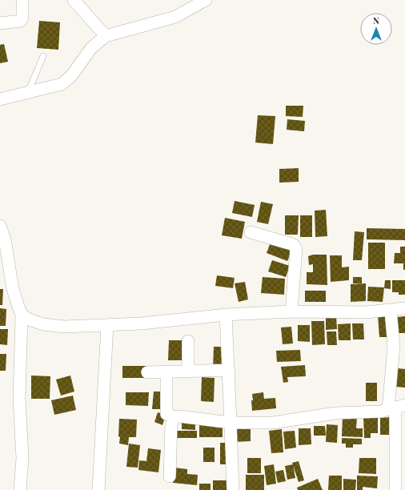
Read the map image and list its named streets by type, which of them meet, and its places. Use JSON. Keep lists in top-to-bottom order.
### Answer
{
  "north": "top"
}
